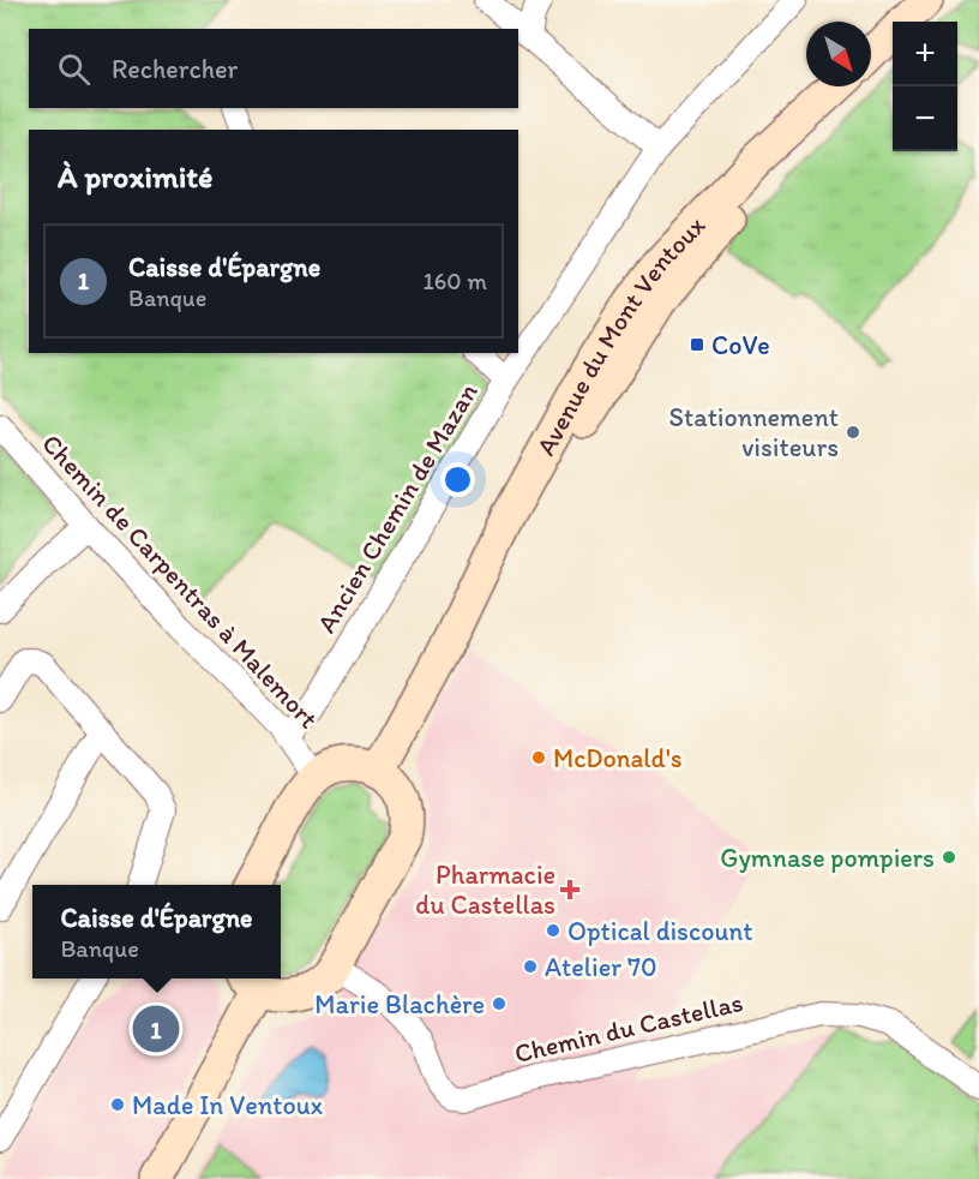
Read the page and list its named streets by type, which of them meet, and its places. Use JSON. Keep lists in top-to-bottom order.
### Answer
{
  "streets": {
    "main road": ["Avenue du Mont Ventoux"],
    "street": ["Ancien Chemin de Mazan", "Chemin de Carpentras à Malemort", "Chemin du Castellas"]
  },
  "crossings": [
    ["Ancien Chemin de Mazan", "Chemin de Carpentras à Malemort"]
  ],
  "places": {
    "transit": ["CoVe"],
    "other": [
      "Stationnement visiteurs",
      "McDonald's",
      "Gymnase pompiers",
      "Optical discount",
      "Atelier 70",
      "Marie Blachère",
      "Made In Ventoux"
    ],
    "health": ["Pharmacie du Castellas"]
  },
  "north": "bottom right",
  "page": {
    "map_buttons": ["+", "−"],
    "search": "Rechercher",
    "heading": "À proximité",
    "list": [
      {
        "mark": "1",
        "name": "Caisse d'Épargne",
        "note": "Banque",
        "value": "160 m"
      }
    ],
    "popup": ["Caisse d'Épargne", "Banque"],
    "pins": "1"
  }
}
